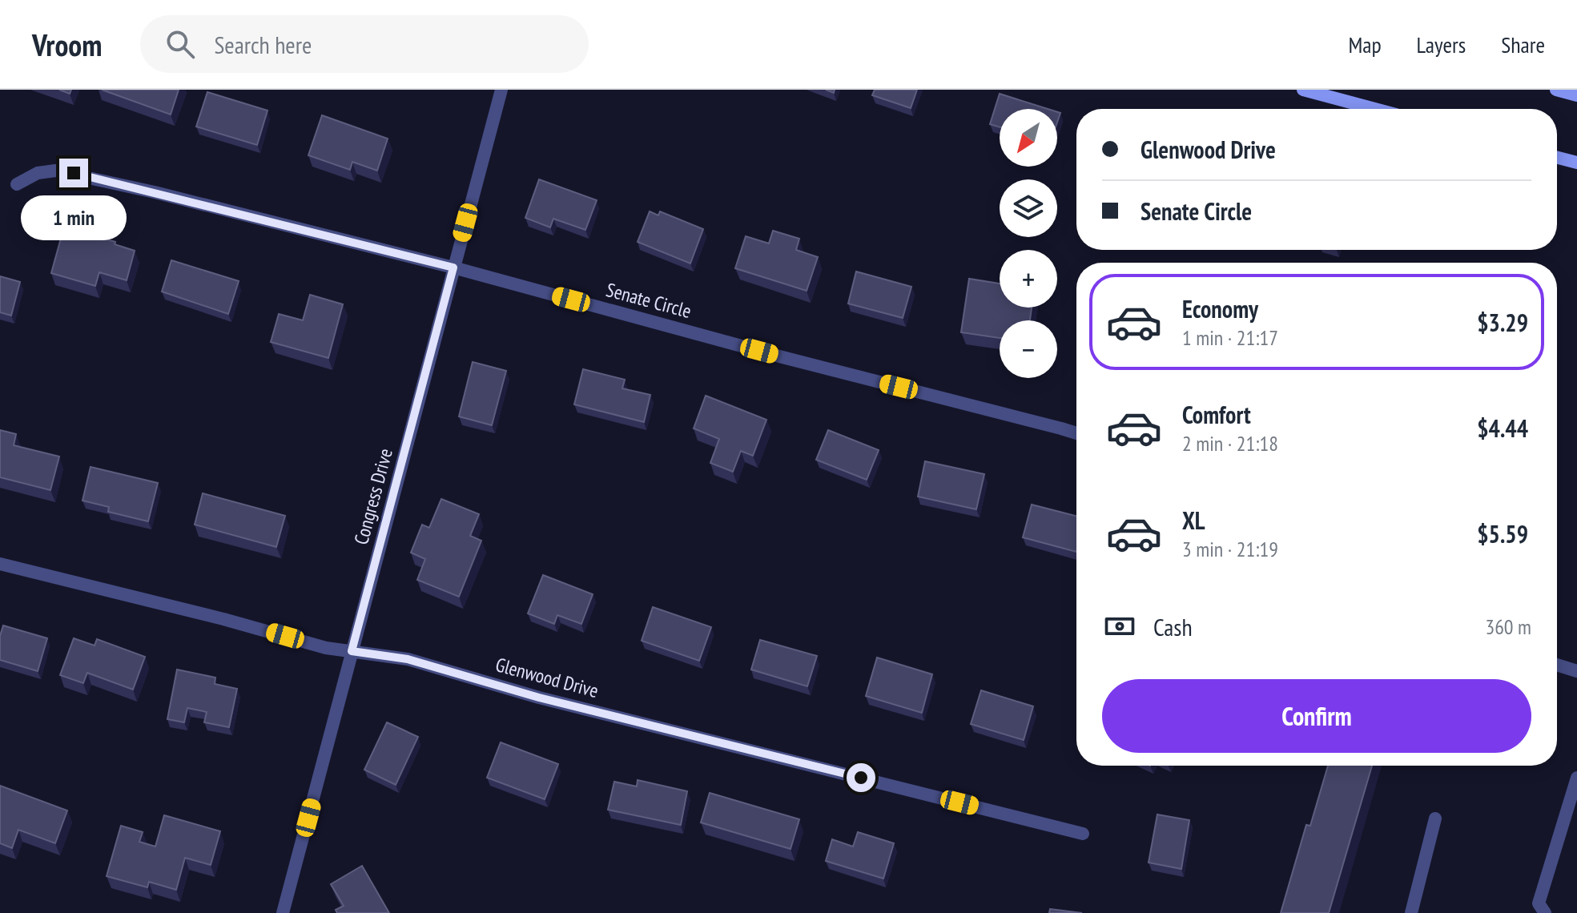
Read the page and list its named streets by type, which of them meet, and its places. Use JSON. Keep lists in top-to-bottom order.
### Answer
{
  "streets": {
    "street": ["Senate Circle", "Congress Drive", "Glenwood Drive"]
  },
  "crossings": [
    ["Senate Circle", "Congress Drive"],
    ["Congress Drive", "Glenwood Drive"]
  ],
  "north": "bottom left",
  "page": {
    "header": "Vroom",
    "search": "Search here",
    "nav": ["Map", "Layers", "Share"],
    "map_buttons": ["+", "−"],
    "banner": ["Glenwood Drive", "Senate Circle"],
    "bubble": "1 min",
    "list": [
      {
        "name": "Economy",
        "note": "1 min · 21:17",
        "value": "$3.29"
      },
      {
        "name": "Comfort",
        "note": "2 min · 21:18",
        "value": "$4.44"
      },
      {
        "name": "XL",
        "note": "3 min · 21:19",
        "value": "$5.59"
      }
    ],
    "pay": ["Cash", "360 m"],
    "buttons": "Confirm"
  }
}
